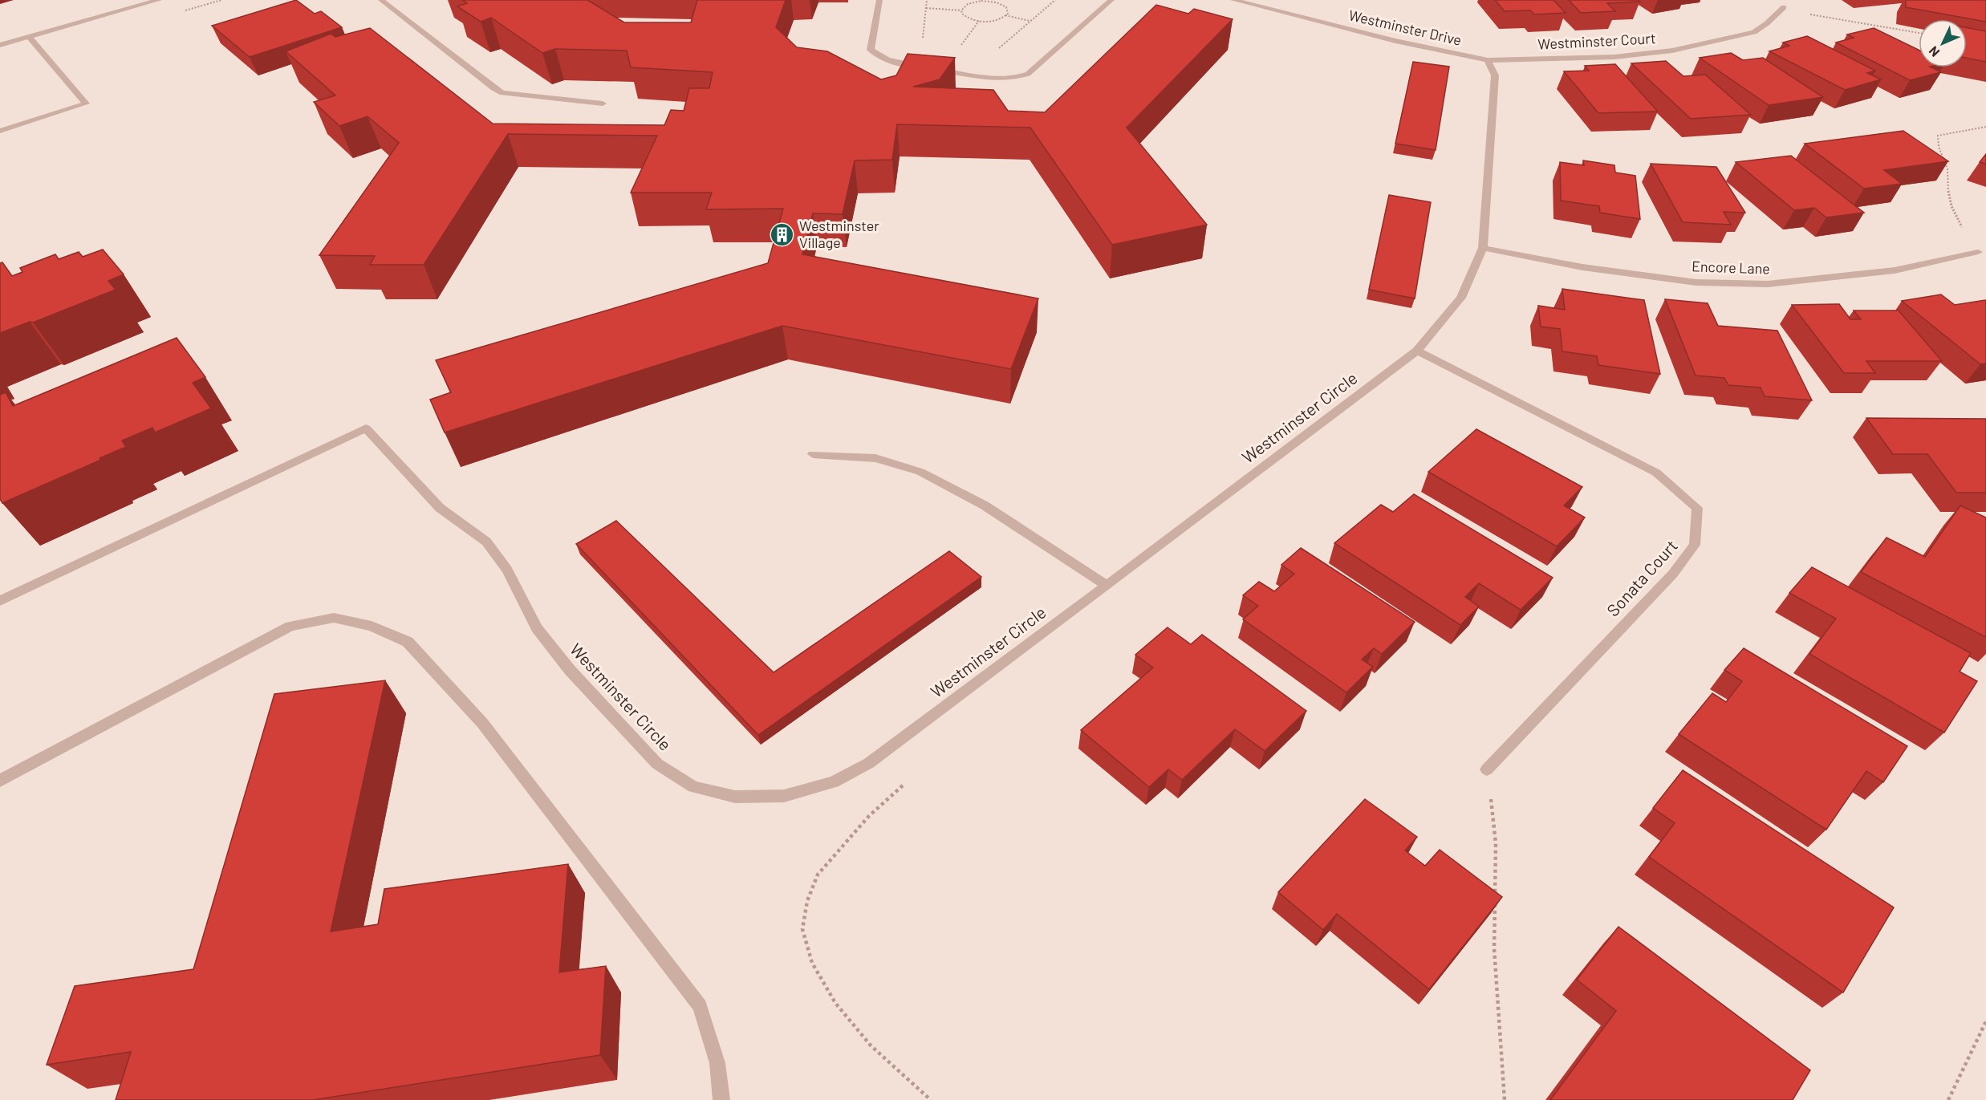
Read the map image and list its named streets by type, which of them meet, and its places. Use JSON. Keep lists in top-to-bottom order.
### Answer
{
  "streets": {
    "street": [
      "Westminster Drive",
      "Westminster Court",
      "Encore Lane",
      "Westminster Circle",
      "Sonata Court"
    ]
  },
  "crossings": [
    ["Westminster Drive", "Westminster Court"],
    ["Westminster Drive", "Westminster Circle"],
    ["Westminster Court", "Westminster Circle"],
    ["Encore Lane", "Westminster Circle"],
    ["Westminster Circle", "Sonata Court"]
  ],
  "places": {
    "building": ["Westminster Village"]
  },
  "north": "bottom left"
}
